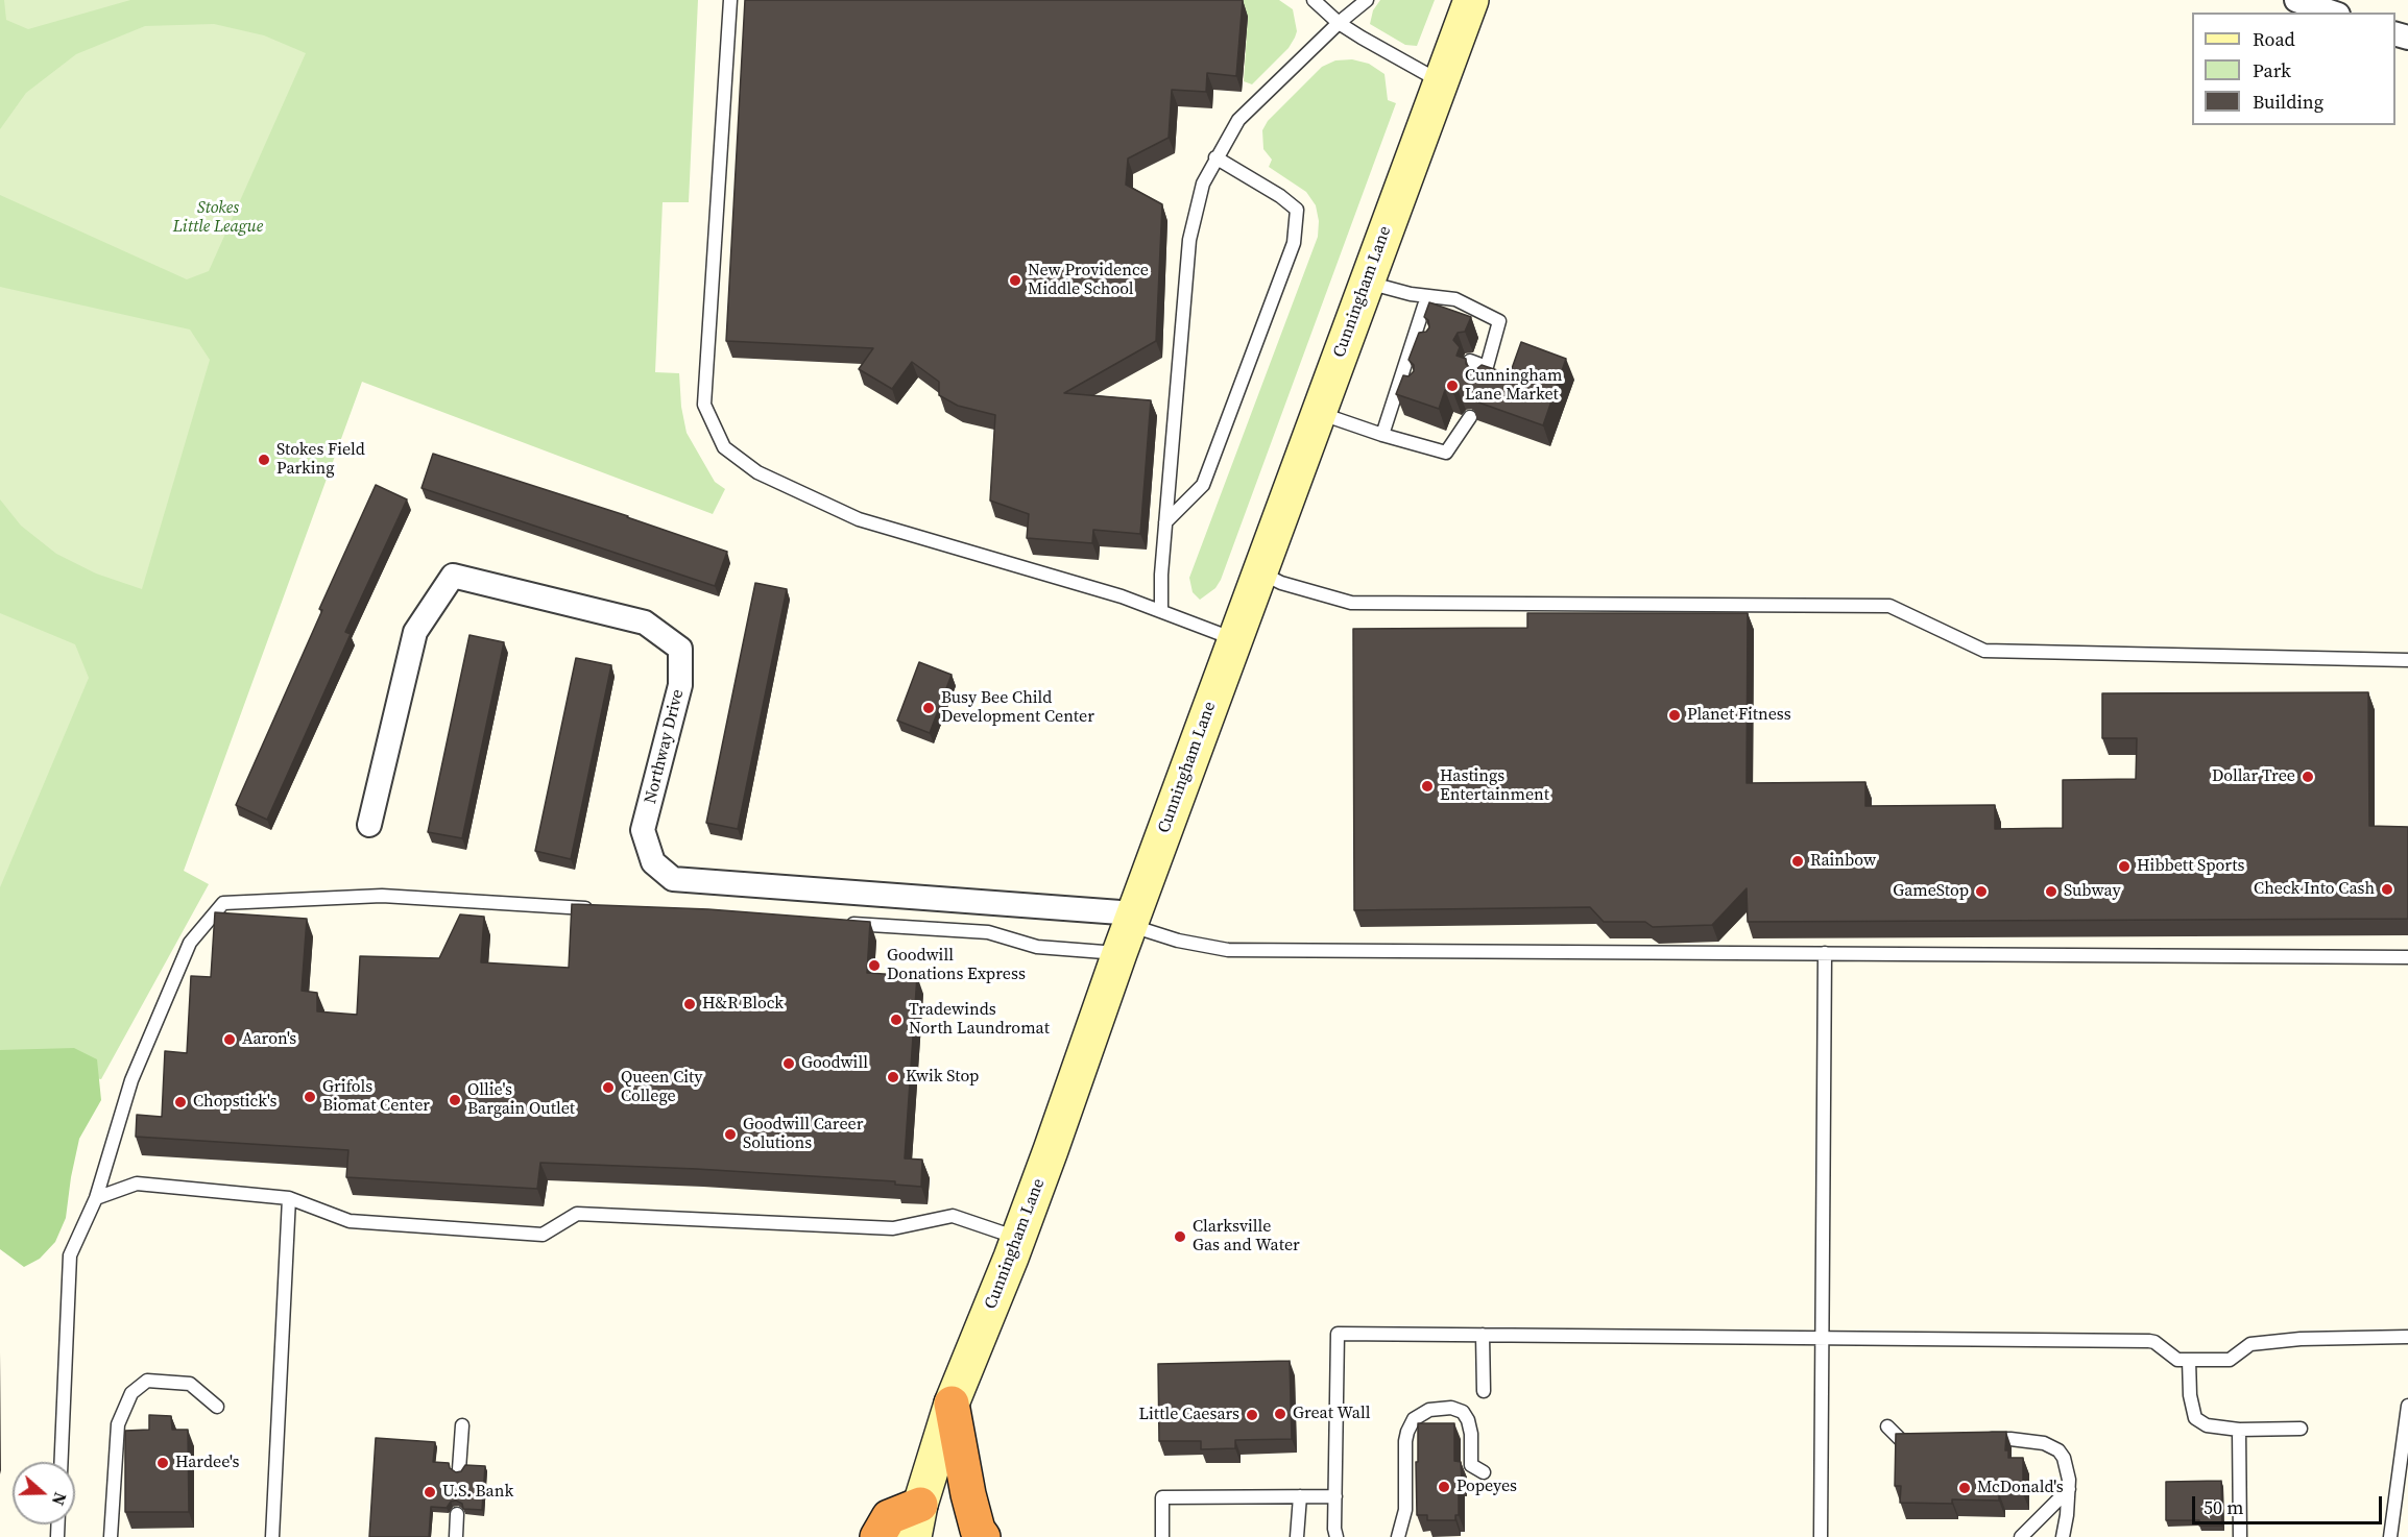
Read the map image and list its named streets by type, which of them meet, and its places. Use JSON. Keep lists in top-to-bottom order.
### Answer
{
  "streets": {
    "street": ["Cunningham Lane", "Northway Drive"]
  },
  "crossings": [
    ["Cunningham Lane", "Northway Drive"]
  ],
  "parks": ["Stokes Little League"],
  "places": [
    "New Providence Middle School",
    "Cunningham Lane Market",
    "Stokes Field Parking",
    "Busy Bee Child Development Center",
    "Planet Fitness",
    "Dollar Tree",
    "Hastings Entertainment",
    "Rainbow",
    "Hibbett Sports",
    "Check Into Cash",
    "GameStop",
    "Subway",
    "Goodwill Donations Express",
    "H&R Block",
    "Tradewinds North Laundromat",
    "Aaron's",
    "Goodwill",
    "Kwik Stop",
    "Queen City College",
    "Grifols Biomat Center",
    "Ollie's Bargain Outlet",
    "Chopstick's",
    "Goodwill Career Solutions",
    "Clarksville Gas and Water",
    "Great Wall",
    "Little Caesars",
    "Hardee's",
    "Popeyes",
    "McDonald's",
    "U.S. Bank"
  ],
  "legend": ["Road", "Park", "Building"],
  "scale_bar": "50 m",
  "north": "right"
}
